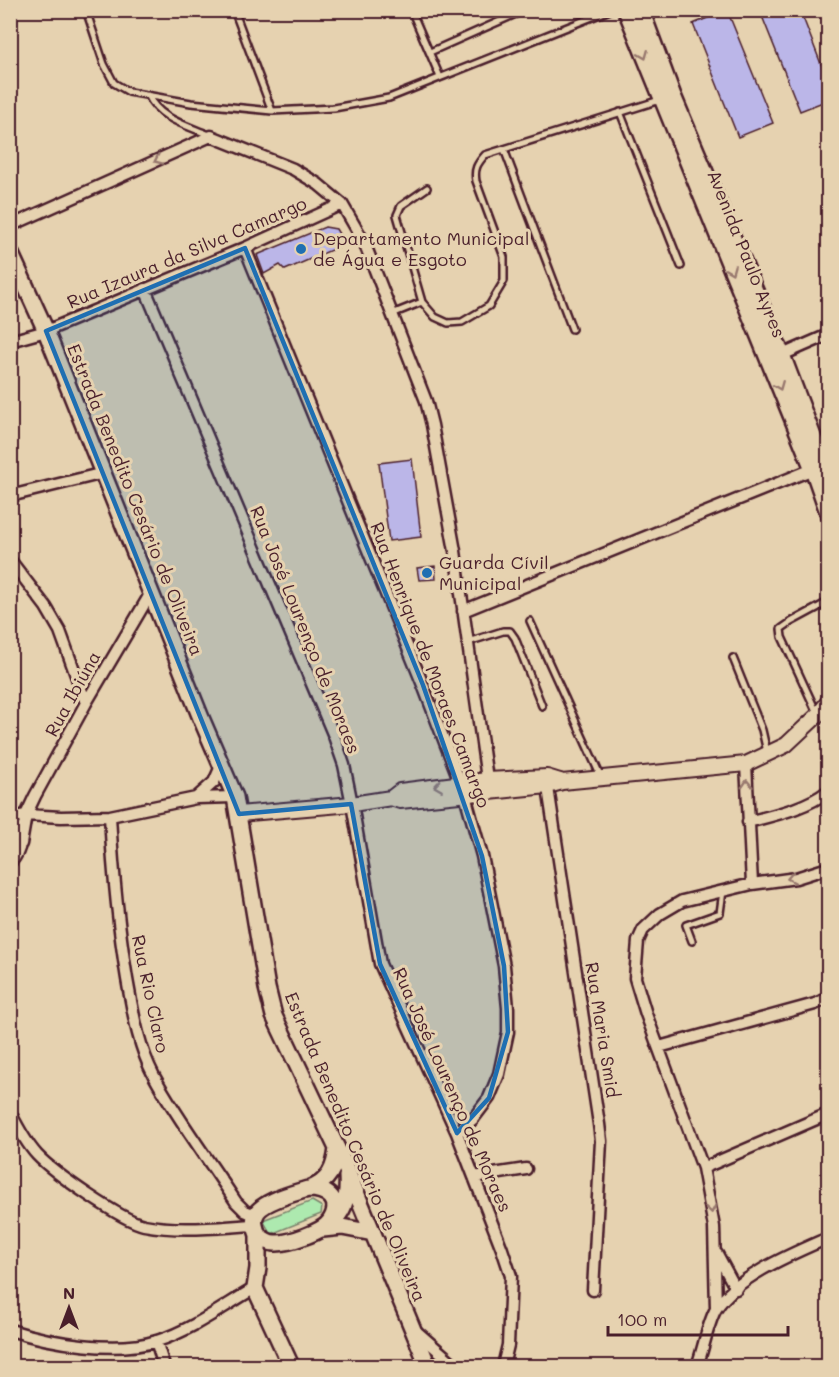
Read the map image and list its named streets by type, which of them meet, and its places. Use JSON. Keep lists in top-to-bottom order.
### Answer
{
  "streets": {
    "main road": ["Avenida Paulo Ayres", "Estrada Benedito Cesário de Oliveira"],
    "street": [
      "Rua Izaura da Silva Camargo",
      "Rua José Lourenço de Moraes",
      "Rua Henrique de Moraes Camargo",
      "Rua Ibiúna",
      "Rua Rio Claro",
      "Rua Maria Smid"
    ]
  },
  "crossings": [
    ["Rua Izaura da Silva Camargo", "Estrada Benedito Cesário de Oliveira"],
    ["Rua Izaura da Silva Camargo", "Rua José Lourenço de Moraes"],
    ["Rua Izaura da Silva Camargo", "Rua Henrique de Moraes Camargo"],
    ["Estrada Benedito Cesário de Oliveira", "Rua Ibiúna"],
    ["Rua José Lourenço de Moraes", "Rua Henrique de Moraes Camargo"]
  ],
  "places": ["Departamento Municipal de Água e Esgoto", "Guarda Cívil Municipal"],
  "scale_bar": "100 m",
  "north": "top"
}
